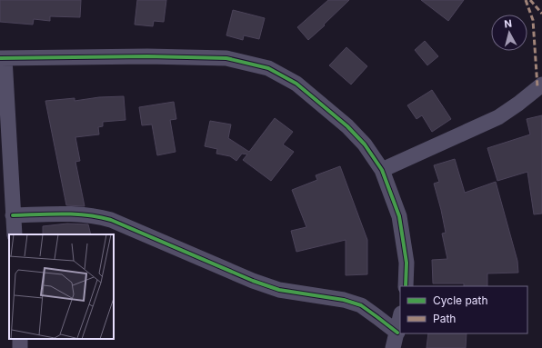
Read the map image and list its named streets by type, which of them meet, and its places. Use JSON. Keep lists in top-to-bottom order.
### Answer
{
  "legend": ["Cycle path", "Path"],
  "north": "top"
}
